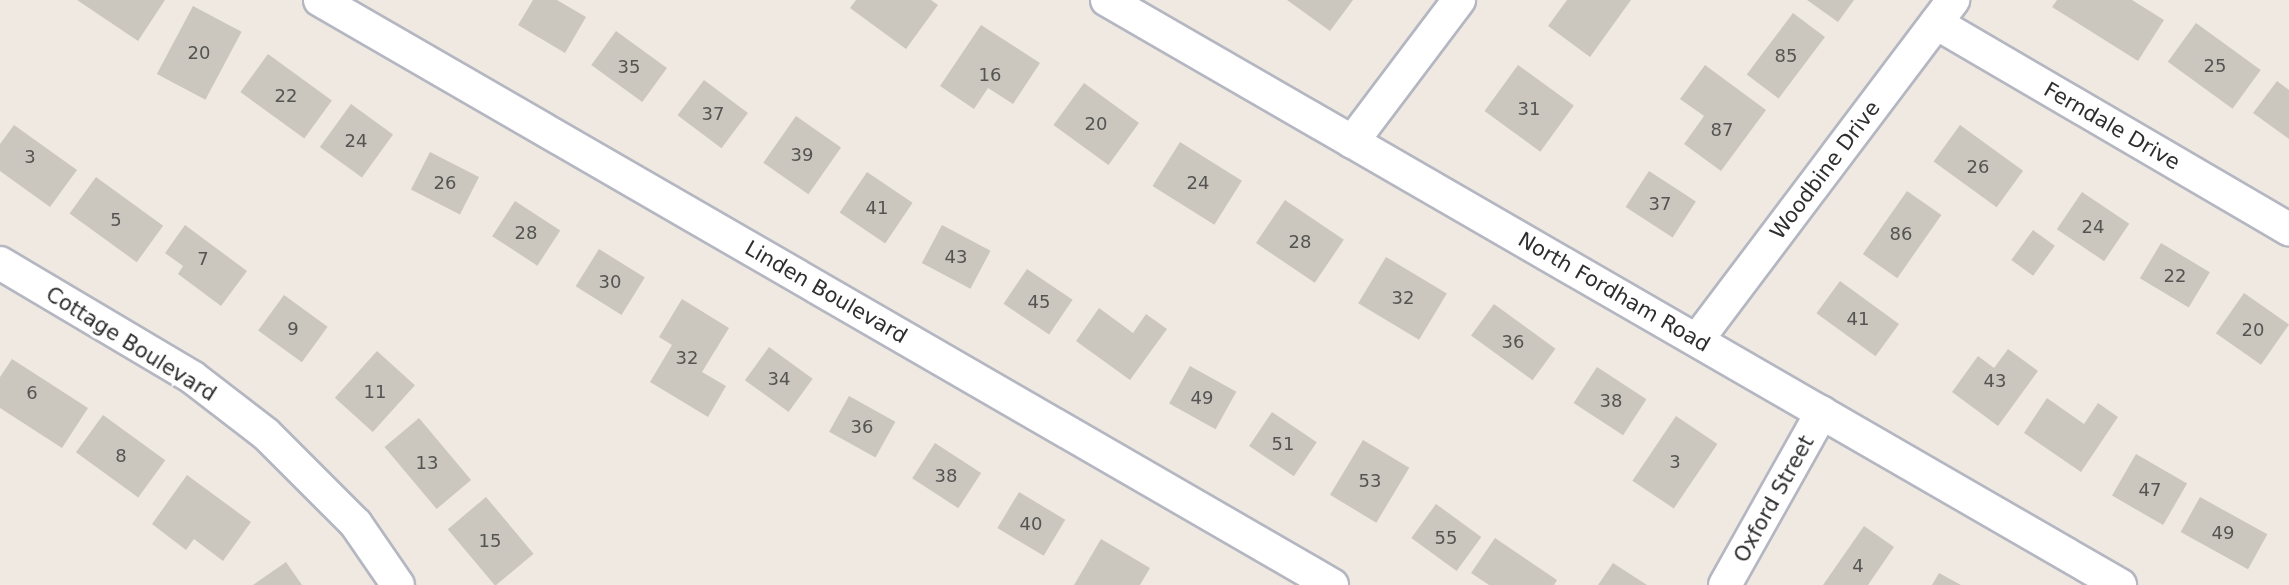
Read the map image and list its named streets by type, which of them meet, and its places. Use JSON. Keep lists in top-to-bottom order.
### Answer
{
  "streets": {
    "street": [
      "Ferndale Drive",
      "Woodbine Drive",
      "Linden Boulevard",
      "North Fordham Road",
      "Cottage Boulevard",
      "Oxford Street"
    ]
  },
  "crossings": [
    ["Ferndale Drive", "Woodbine Drive"],
    ["Woodbine Drive", "North Fordham Road"],
    ["North Fordham Road", "Oxford Street"]
  ],
  "house_numbers": [
    "20",
    "85",
    "25",
    "35",
    "16",
    "22",
    "31",
    "37",
    "20",
    "87",
    "24",
    "39",
    "3",
    "26",
    "26",
    "24",
    "37",
    "41",
    "5",
    "24",
    "28",
    "86",
    "28",
    "43",
    "7",
    "22",
    "30",
    "32",
    "45",
    "41",
    "9",
    "20",
    "36",
    "32",
    "34",
    "43",
    "11",
    "6",
    "49",
    "38",
    "36",
    "51",
    "8",
    "3",
    "13",
    "38",
    "53",
    "47",
    "40",
    "49",
    "55",
    "15",
    "4"
  ]
}
